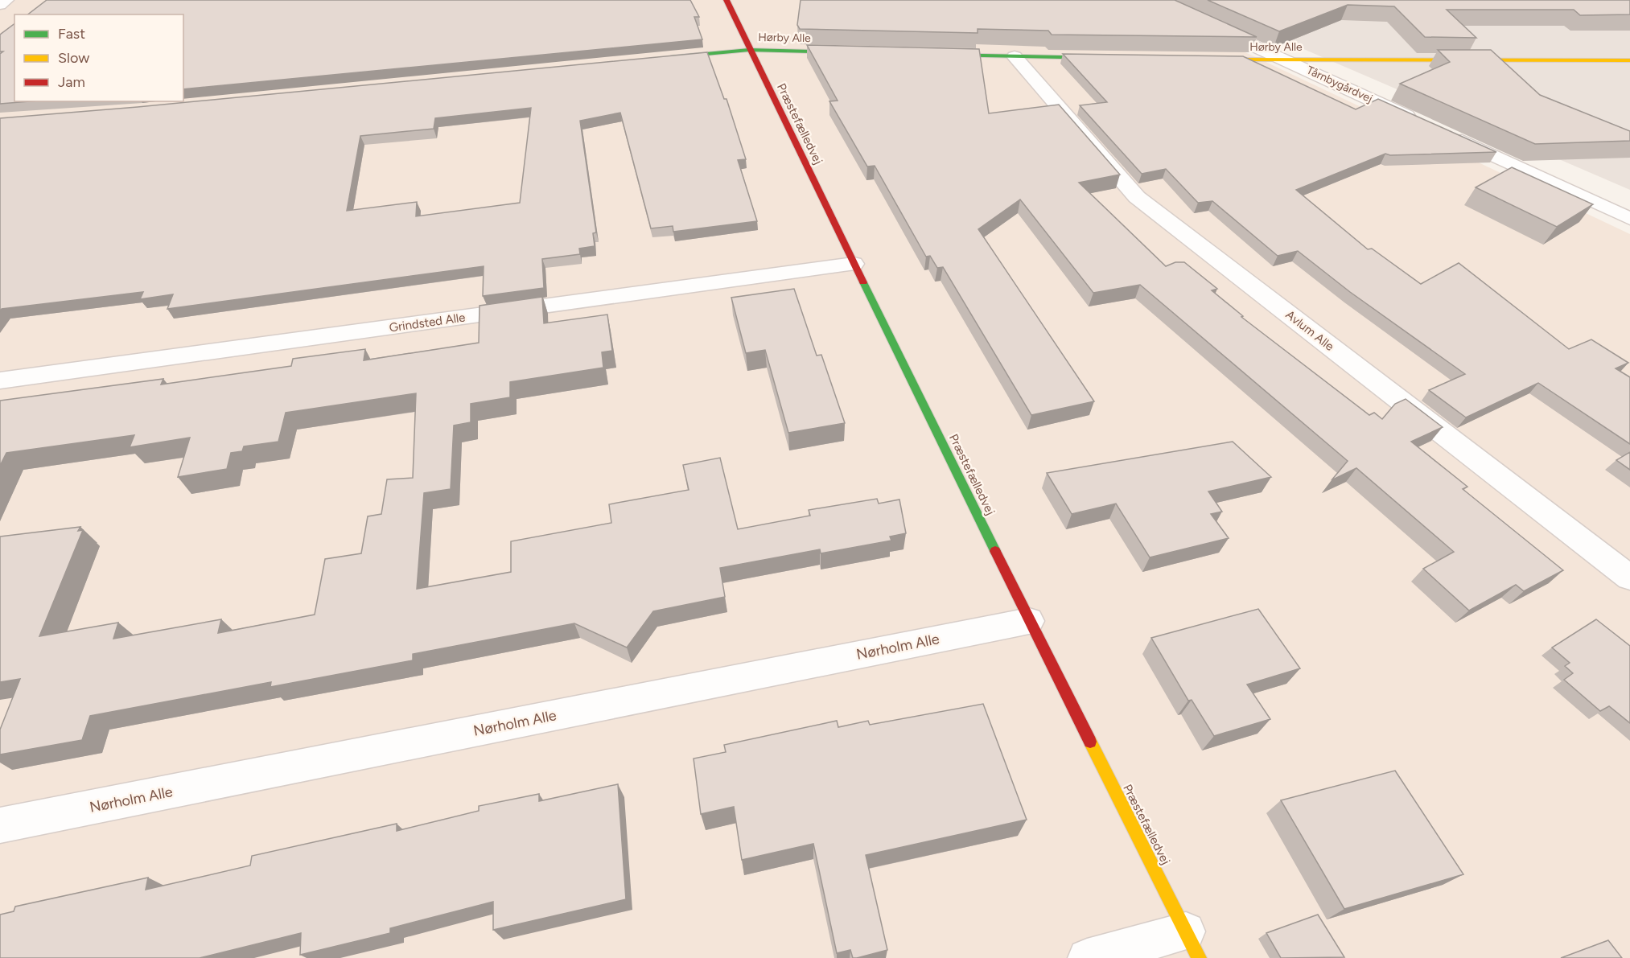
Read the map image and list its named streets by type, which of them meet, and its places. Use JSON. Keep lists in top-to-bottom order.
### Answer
{
  "streets": {
    "street": [
      "Hørby Alle",
      "Tårnbygårdvej",
      "Præstefælledvej",
      "Grindsted Alle",
      "Avlum Alle",
      "Nørholm Alle"
    ]
  },
  "crossings": [
    ["Hørby Alle", "Tårnbygårdvej"],
    ["Hørby Alle", "Præstefælledvej"],
    ["Præstefælledvej", "Grindsted Alle"],
    ["Præstefælledvej", "Nørholm Alle"]
  ],
  "legend": ["Fast", "Slow", "Jam"]
}
